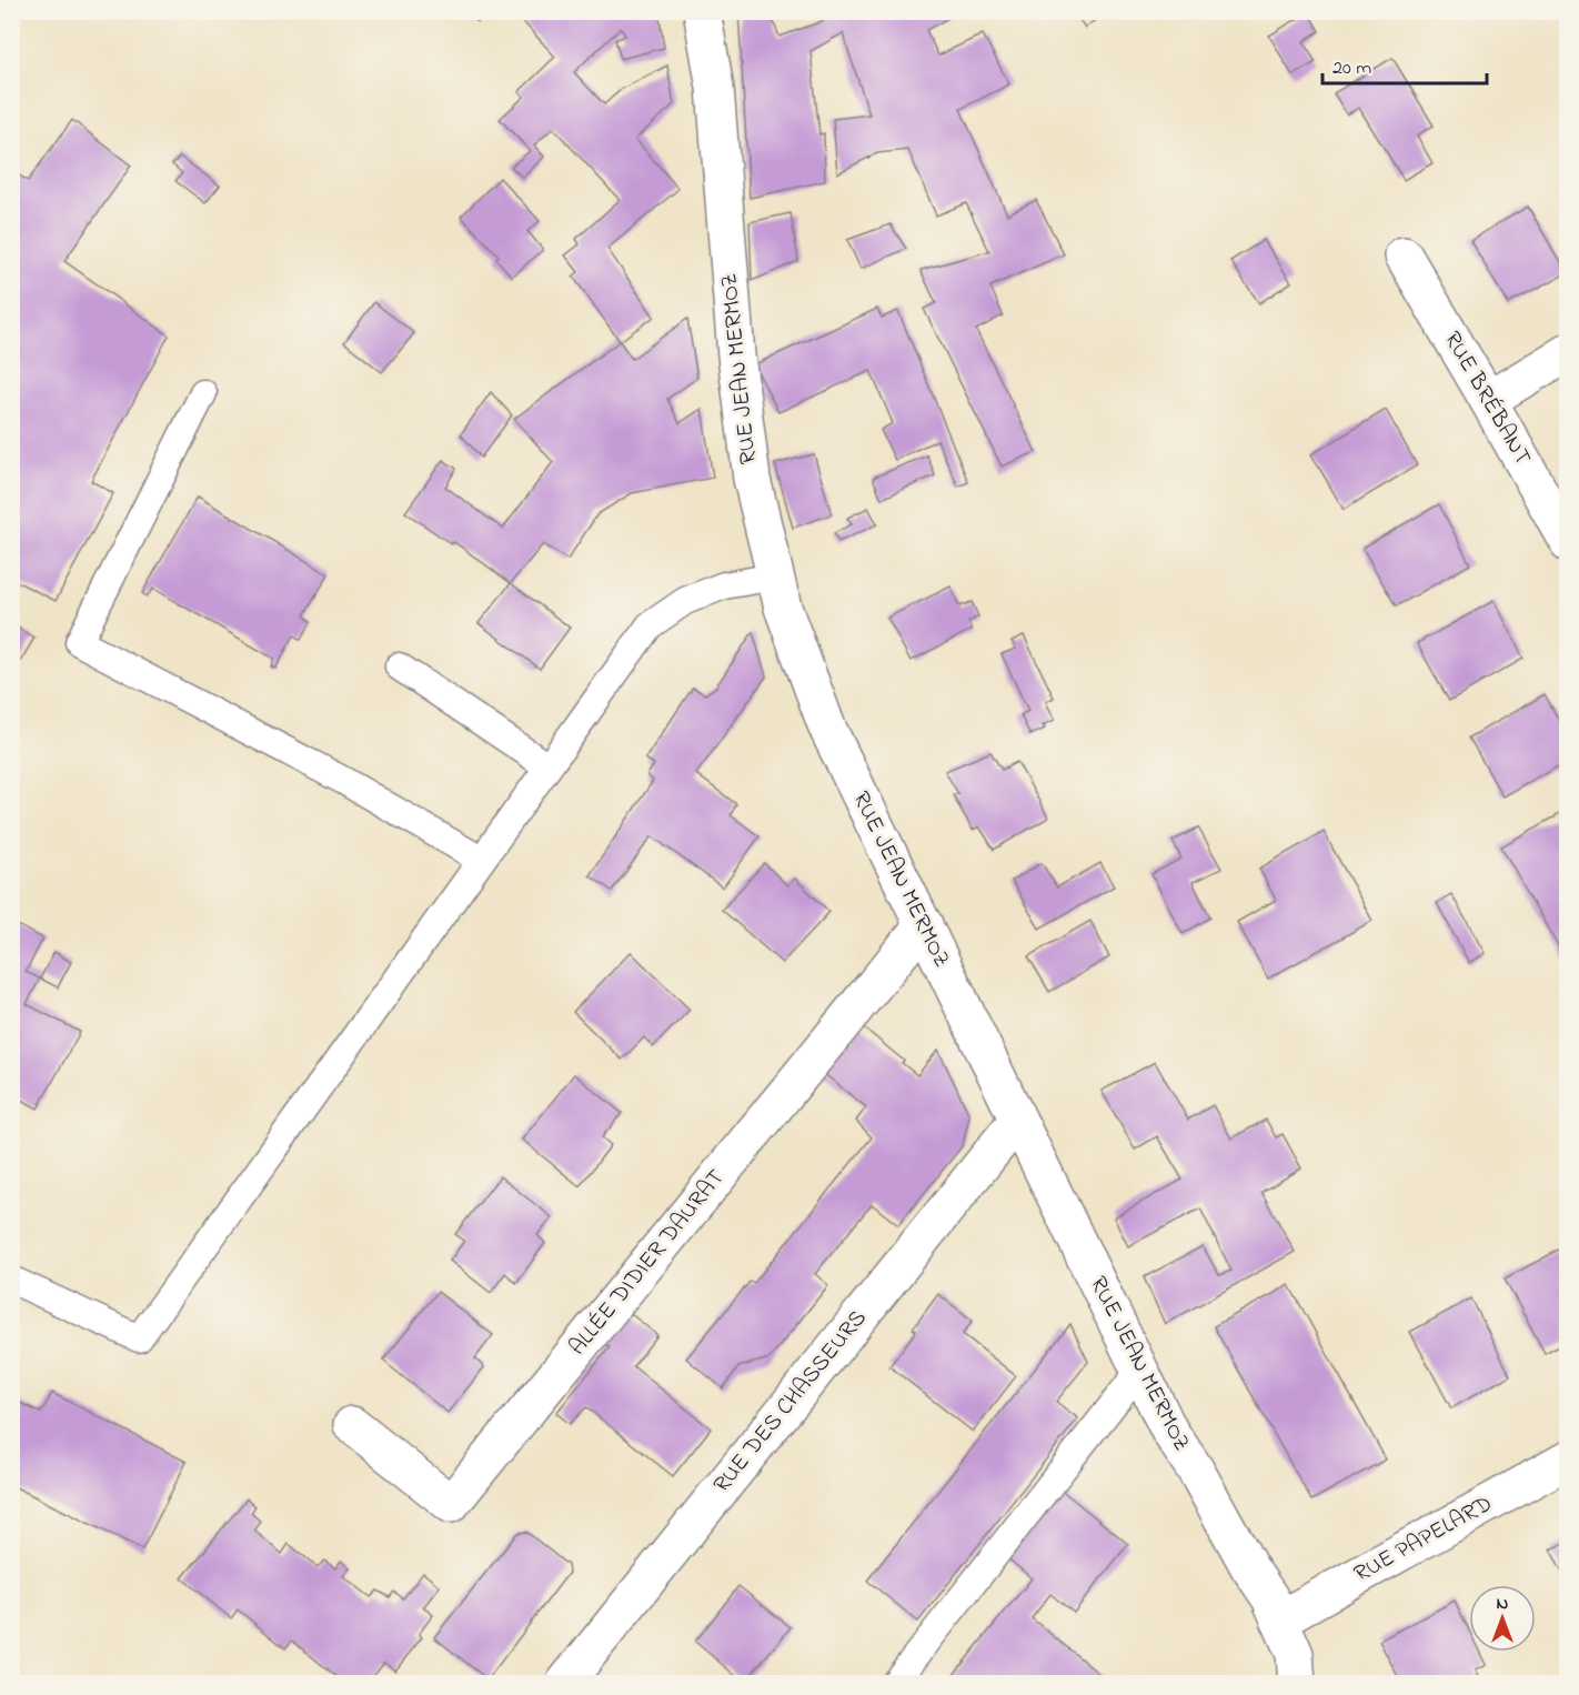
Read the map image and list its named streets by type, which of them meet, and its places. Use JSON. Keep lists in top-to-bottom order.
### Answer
{
  "streets": {
    "street": [
      "RUE JEAN MERMOZ",
      "RUE BRÉBANT",
      "ALLÉE DIDIER DAURAT",
      "RUE DES CHASSEURS",
      "RUE PAPELARD"
    ]
  },
  "crossings": [
    ["RUE JEAN MERMOZ", "ALLÉE DIDIER DAURAT"],
    ["RUE JEAN MERMOZ", "RUE DES CHASSEURS"],
    ["RUE JEAN MERMOZ", "RUE PAPELARD"]
  ],
  "scale_bar": "20 m",
  "north": "top"
}
